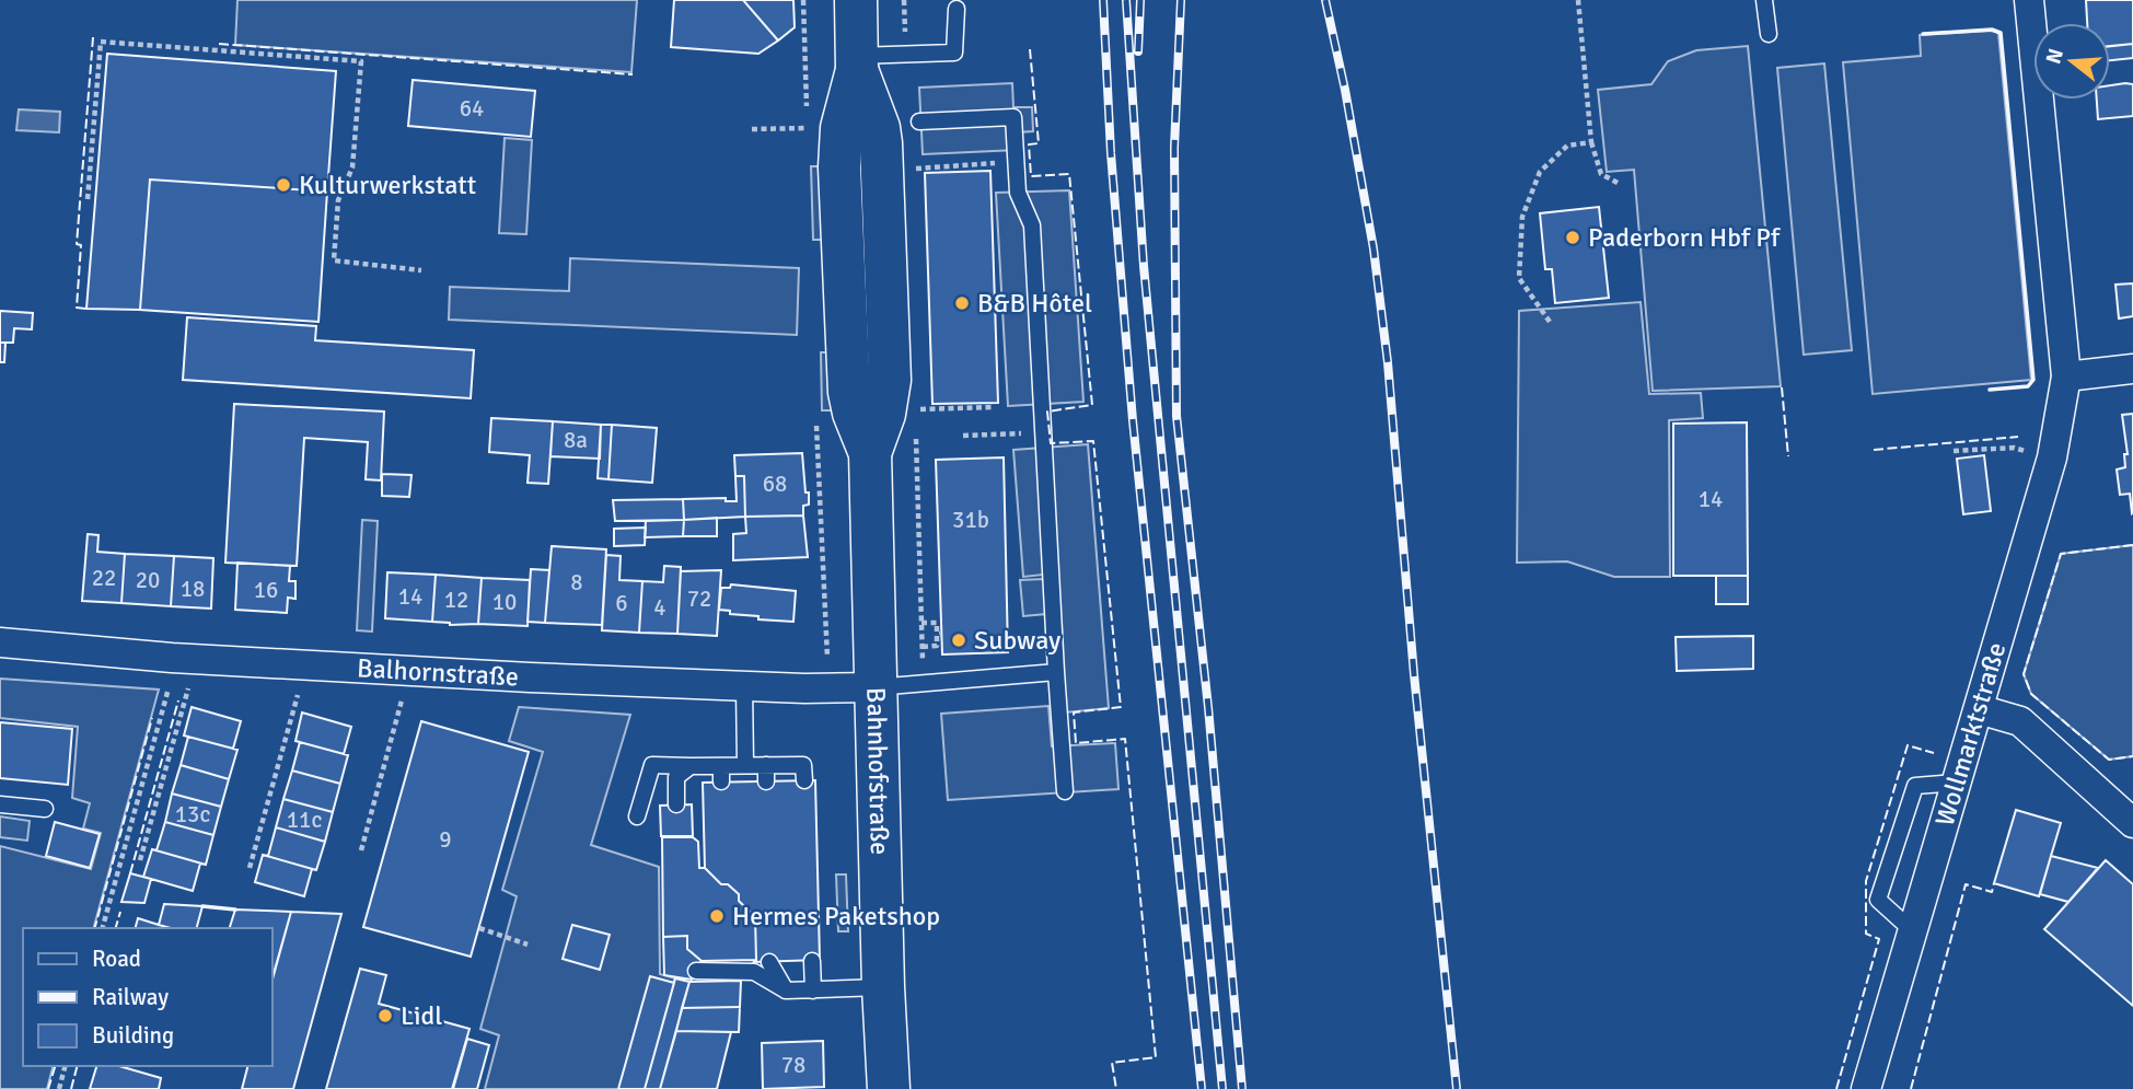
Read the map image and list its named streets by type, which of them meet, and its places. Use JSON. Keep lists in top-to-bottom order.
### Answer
{
  "streets": {
    "main road": ["Bahnhofstraße"],
    "street": ["Balhornstraße", "Wollmarktstraße"]
  },
  "crossings": [
    ["Balhornstraße", "Bahnhofstraße"]
  ],
  "places": [
    "Kulturwerkstatt",
    "Paderborn Hbf Pf",
    "B&B Hôtel",
    "Subway",
    "Hermes Paketshop",
    "Lidl"
  ],
  "house_numbers": [
    "64",
    "8a",
    "68",
    "14",
    "31b",
    "22",
    "20",
    "8",
    "18",
    "16",
    "14",
    "72",
    "12",
    "10",
    "6",
    "4",
    "13c",
    "11c",
    "9",
    "78"
  ],
  "legend": ["Road", "Railway", "Building"],
  "north": "left"
}
